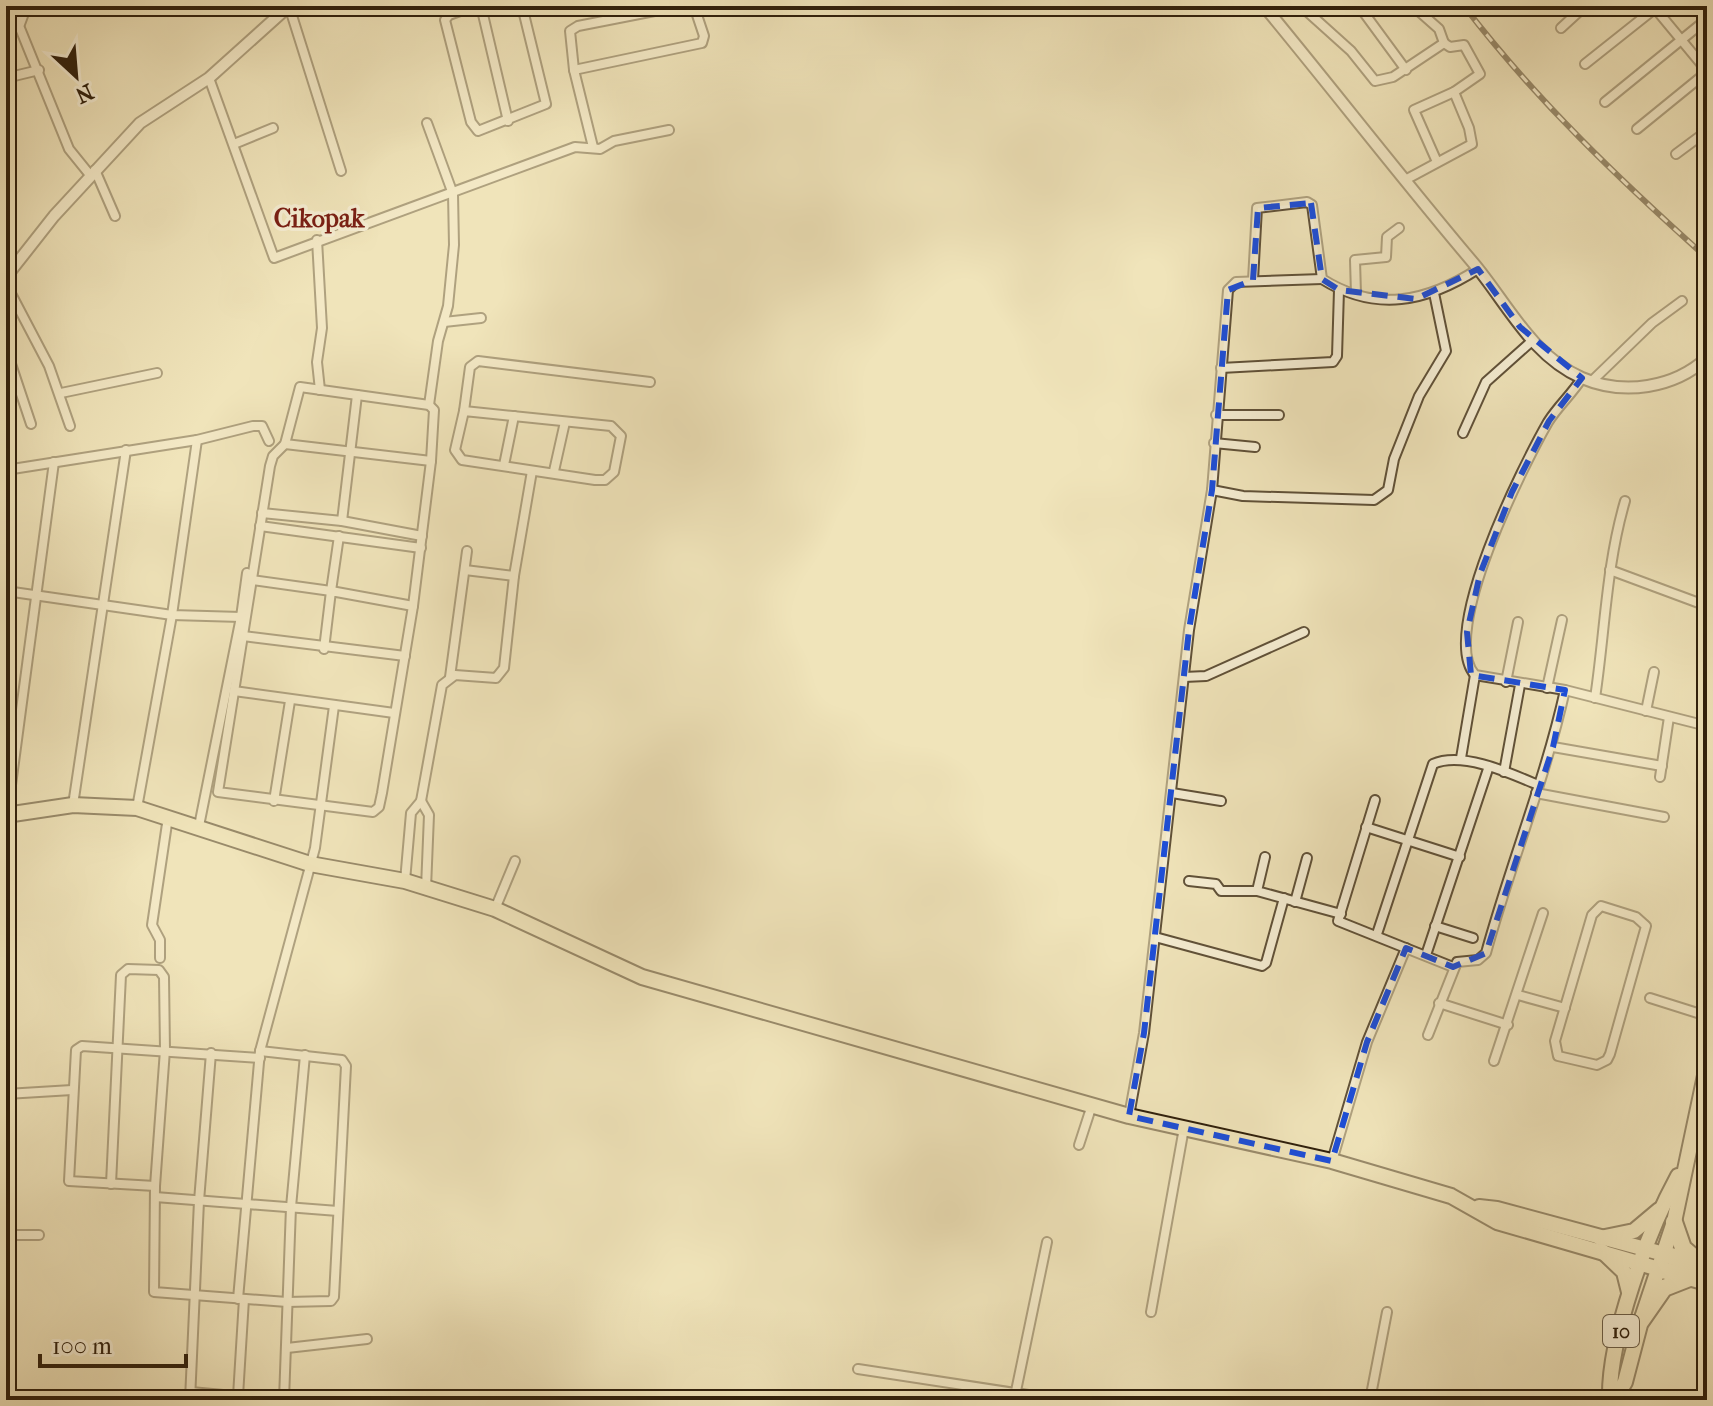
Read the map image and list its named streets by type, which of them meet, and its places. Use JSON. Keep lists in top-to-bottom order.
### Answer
{
  "streets": {
    "main road": ["10"]
  },
  "districts": ["Cikopak"],
  "scale_bar": "100 m",
  "north": "bottom right"
}
